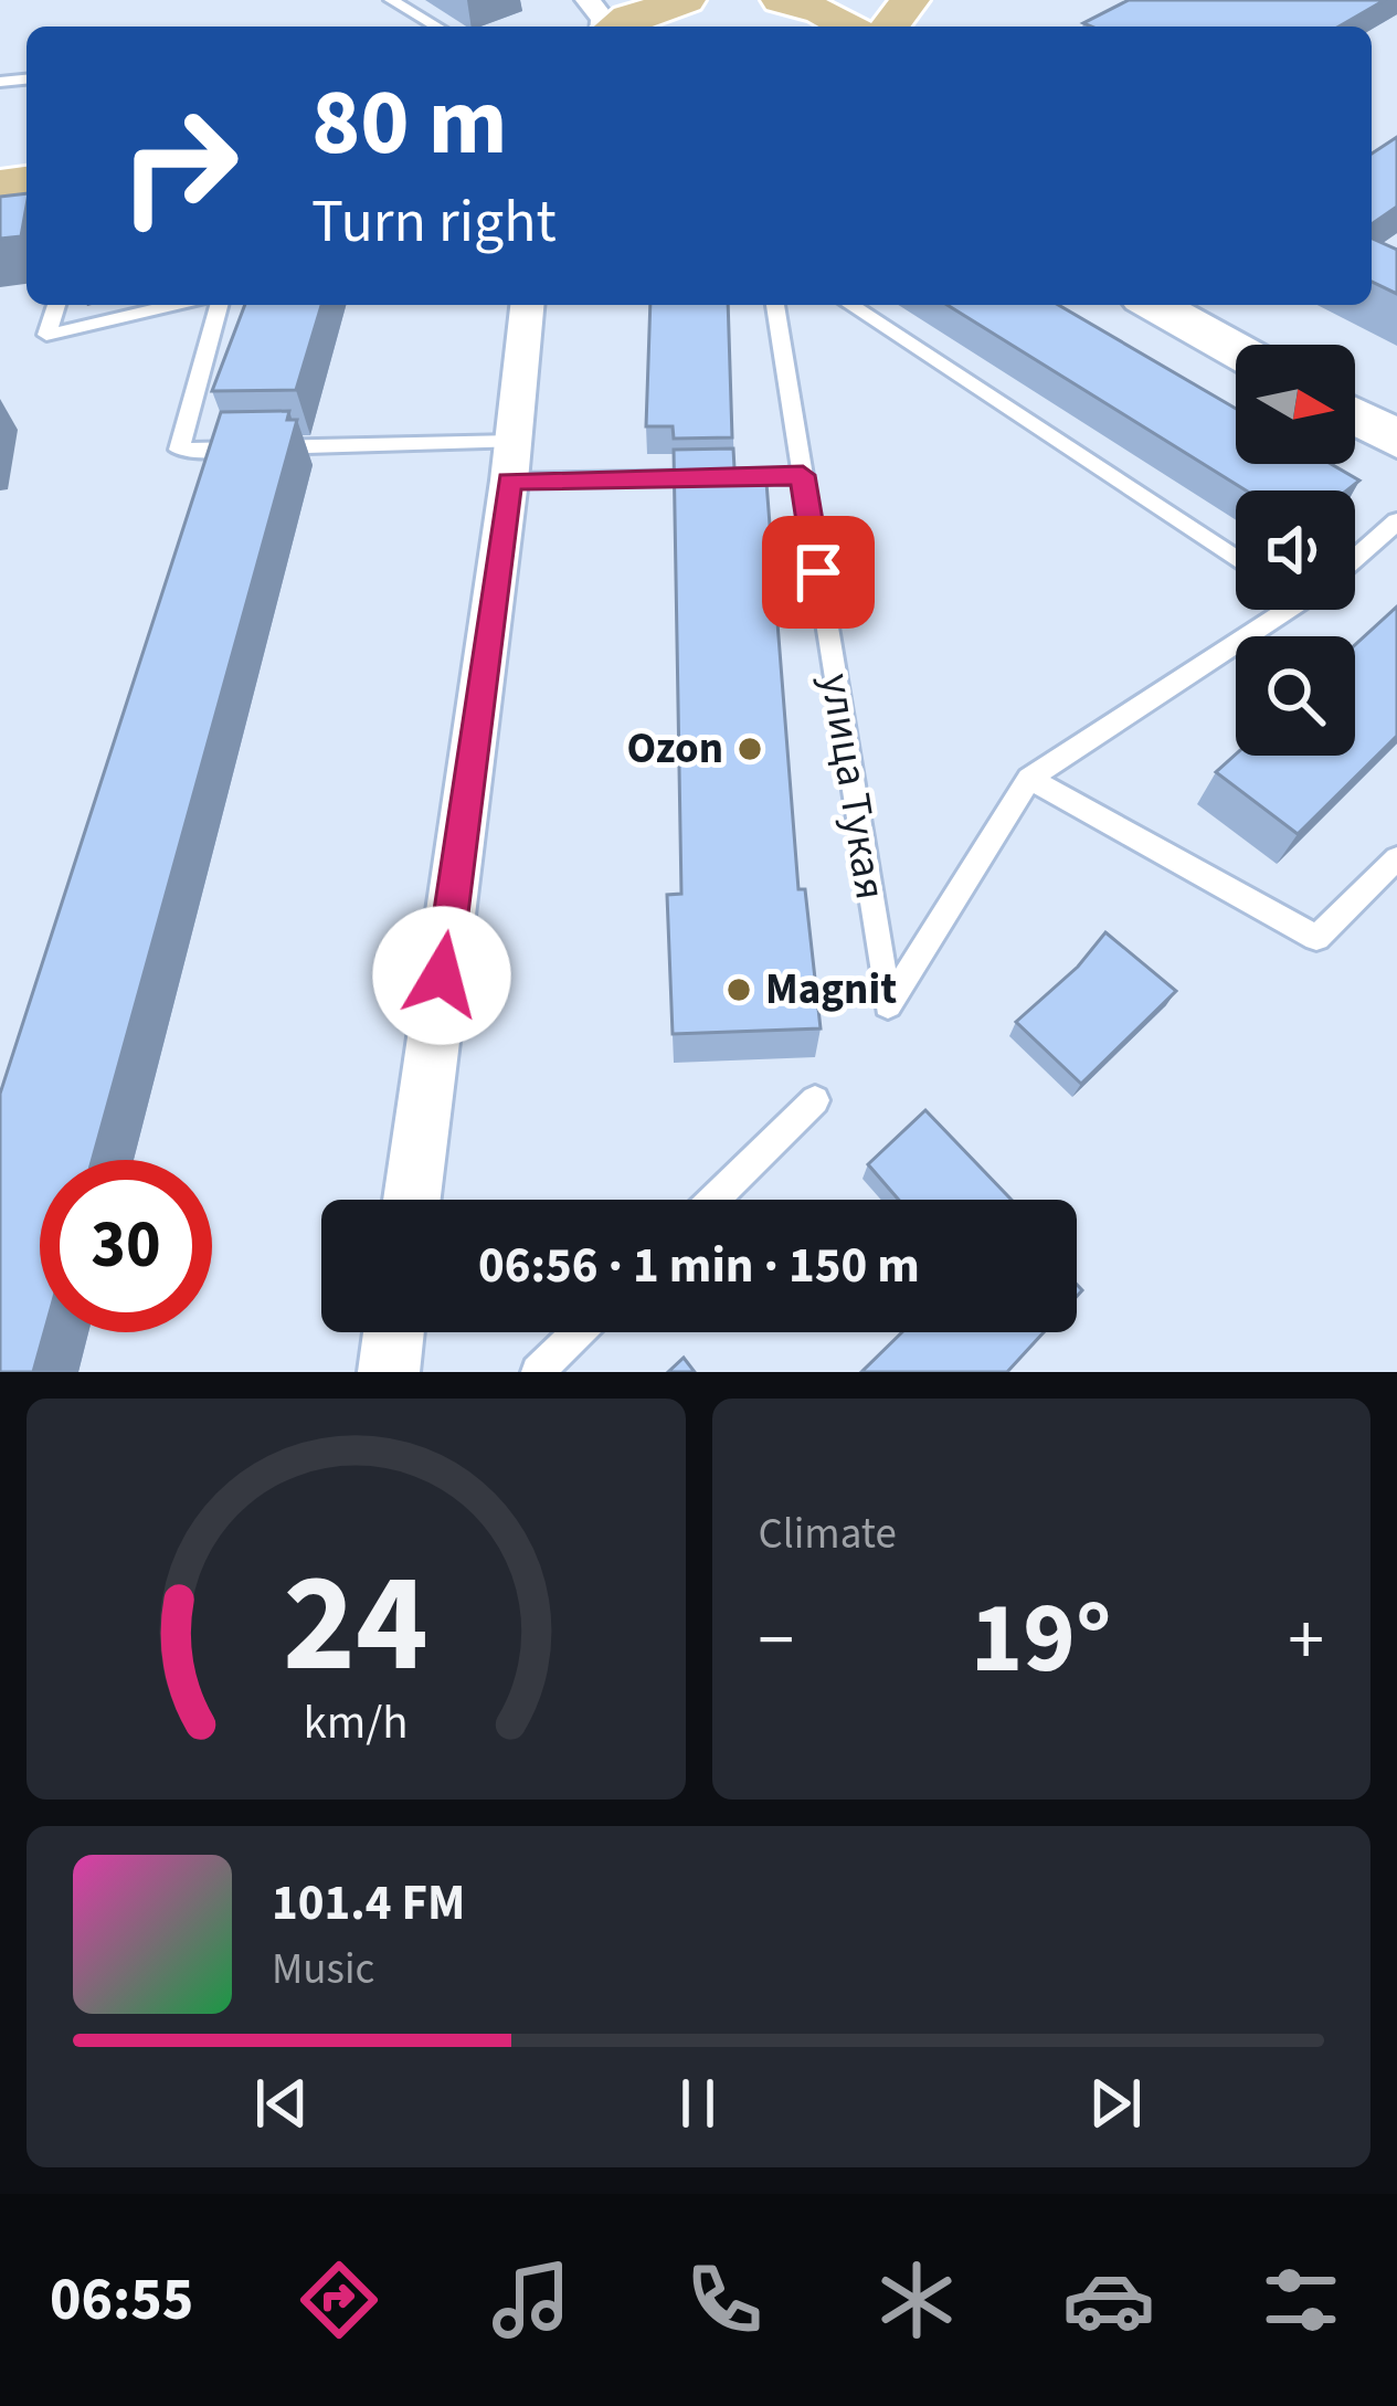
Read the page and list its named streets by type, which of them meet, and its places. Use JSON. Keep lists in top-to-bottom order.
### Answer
{
  "streets": {
    "lane": ["улица Тукая"]
  },
  "places": ["Ozon", "Magnit"],
  "north": "right",
  "page": {
    "turn": ["80 m", "Turn right"],
    "limit": "30",
    "trip": "06:56 · 1 min · 150 m",
    "tile": "Climate",
    "heat": ["−", "19°", "+"],
    "song": ["101.4 FM", "Music"],
    "tabs": "06:55",
    "gauge": ["24", "km/h"]
  }
}
